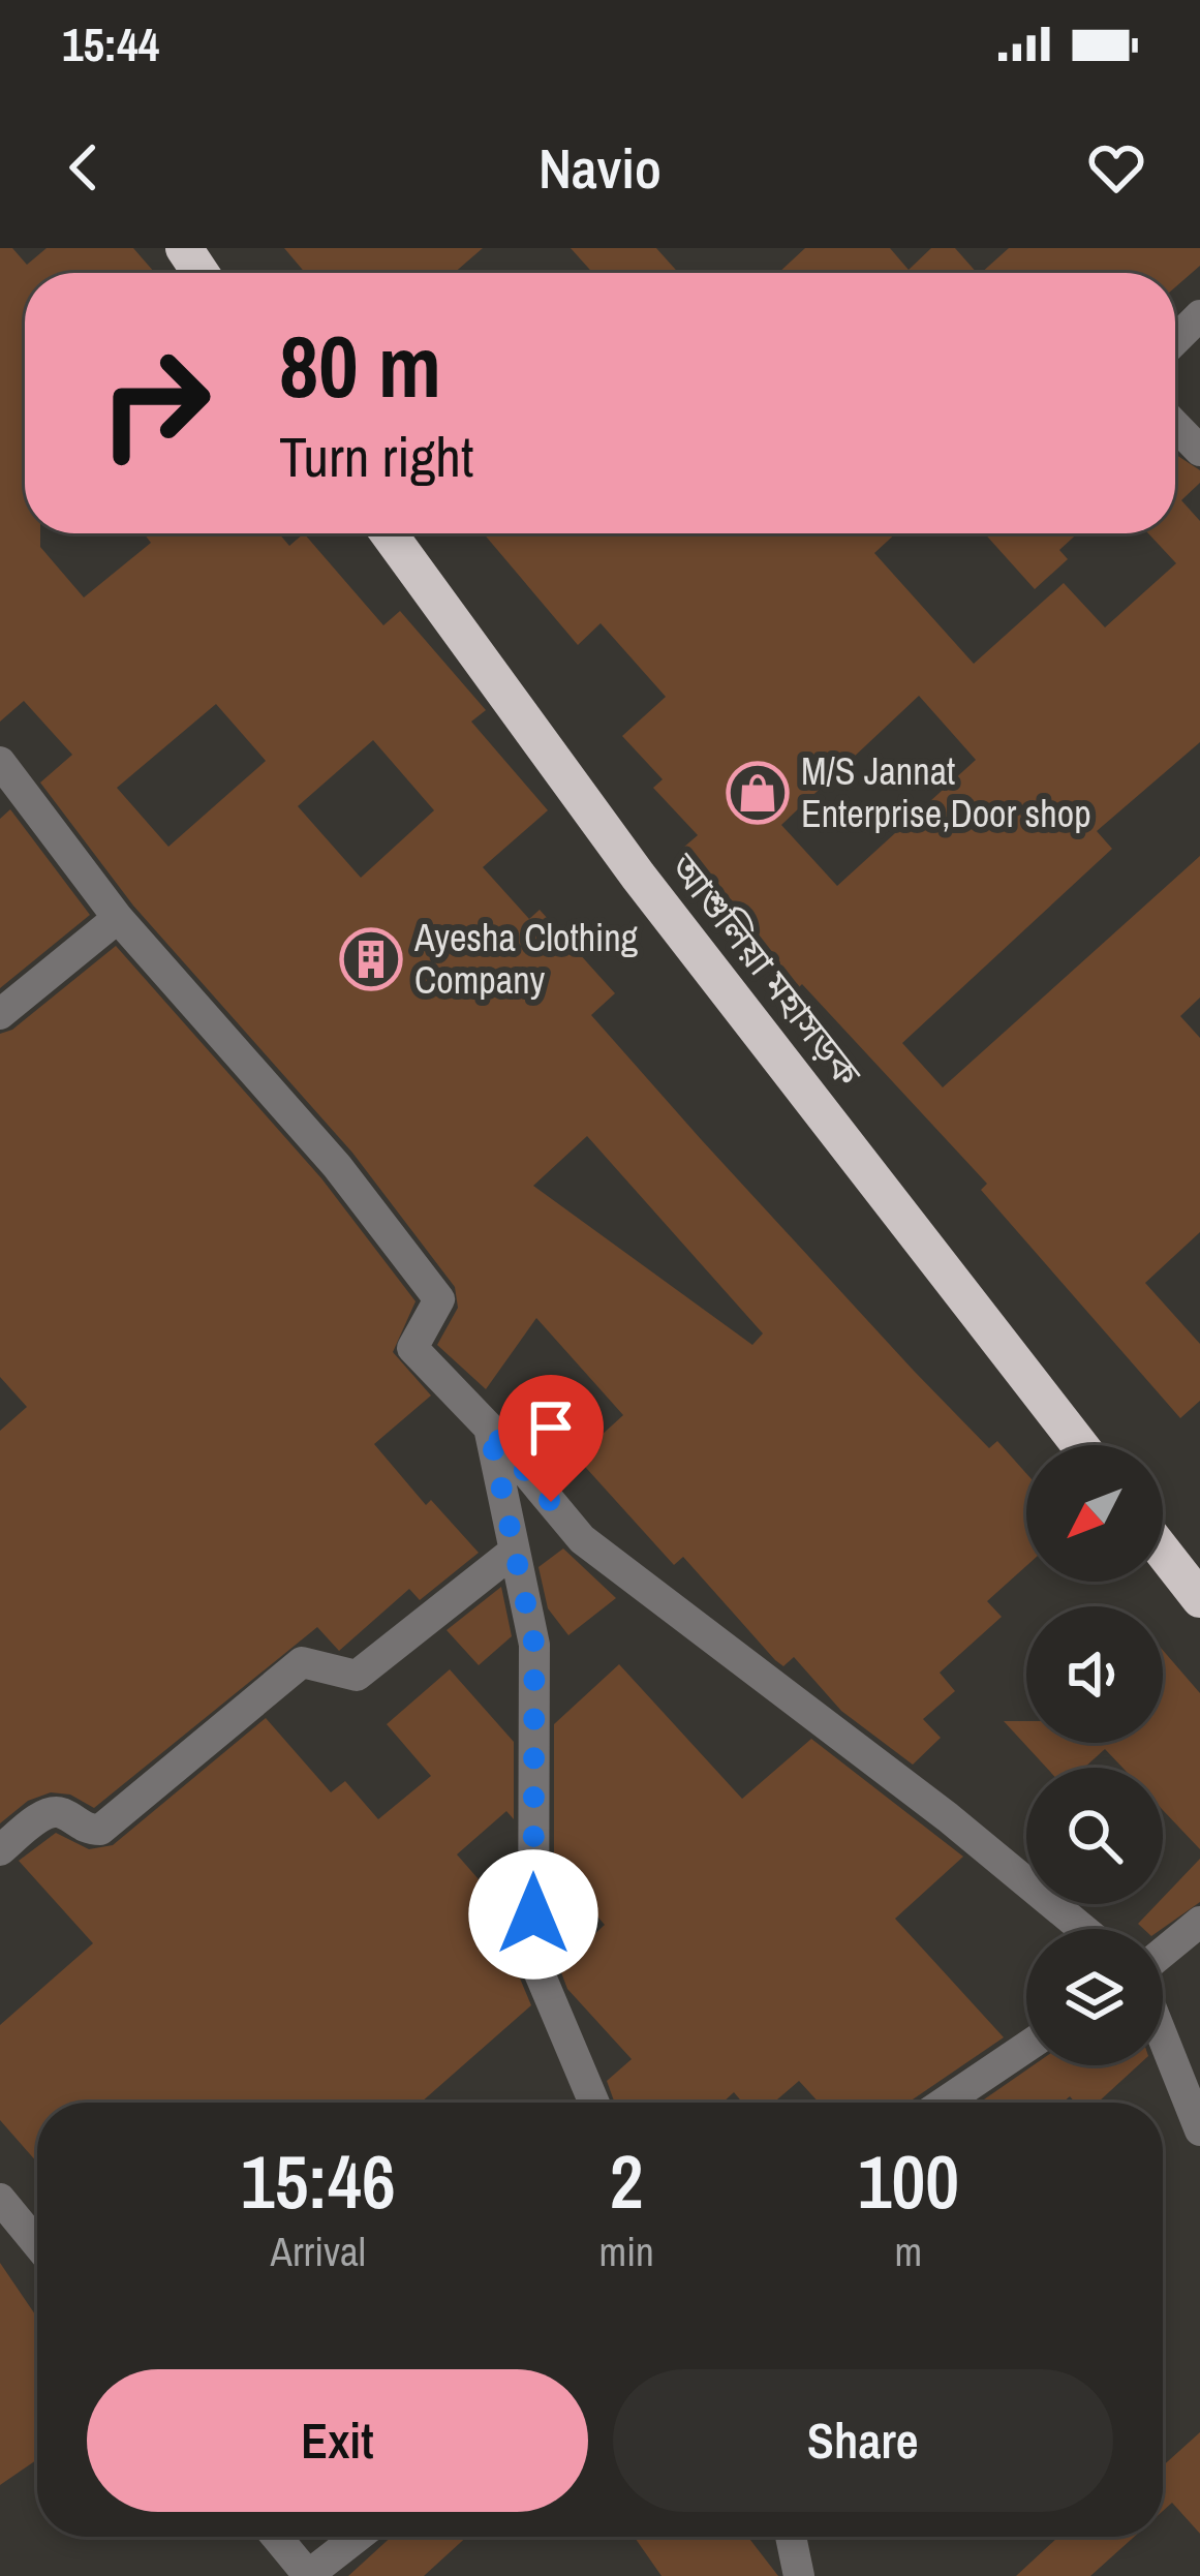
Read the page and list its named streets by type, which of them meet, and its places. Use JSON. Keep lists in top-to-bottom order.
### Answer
{
  "streets": {
    "highway": ["আশুলিয়া মহাসড়ক"]
  },
  "places": {
    "shop": ["M/S Jannat Enterprise,Door shop"],
    "building": ["Ayesha Clothing Company"]
  },
  "north": "bottom left",
  "page": {
    "status": "15:44",
    "header": "Navio",
    "turn": ["80 m", "Turn right"],
    "eta": [
      "15:46",
      "Arrival",
      "2",
      "min",
      "100",
      "m"
    ],
    "buttons": ["Exit", "Share"]
  }
}
